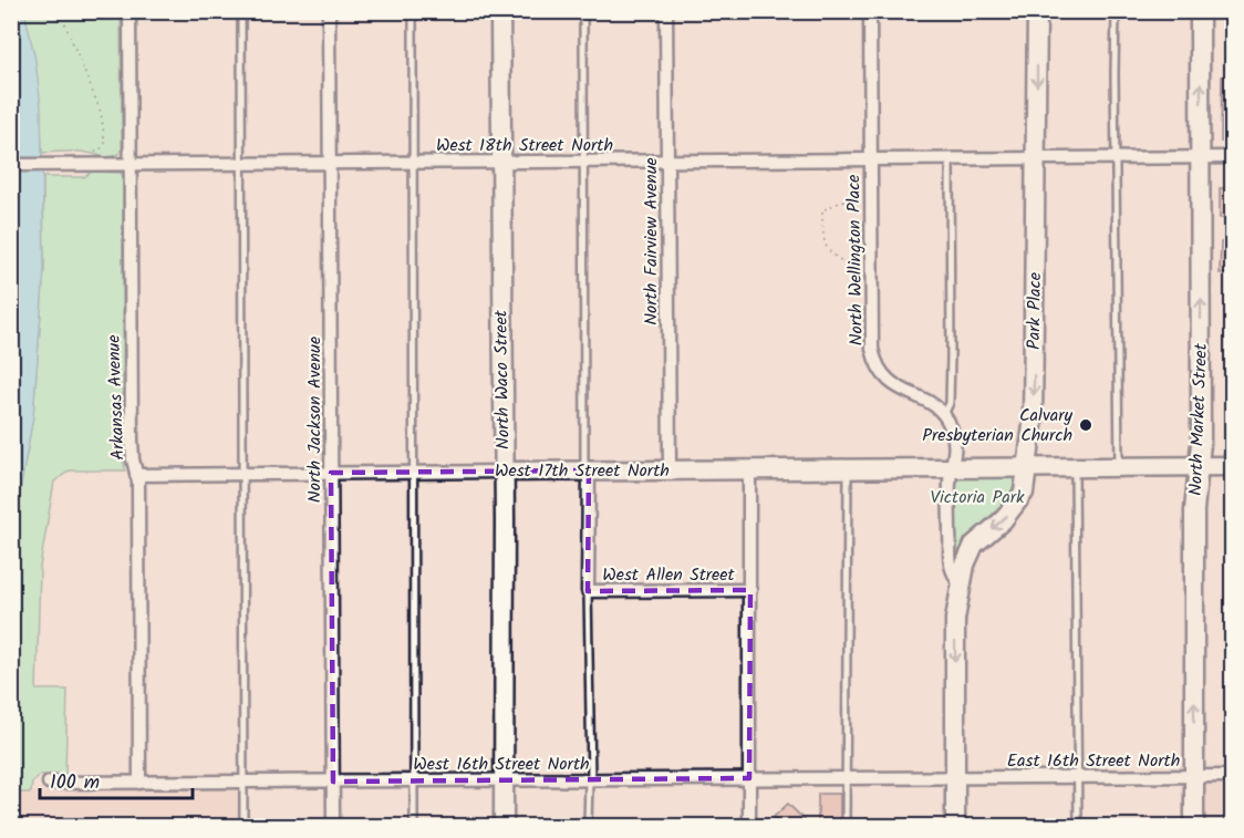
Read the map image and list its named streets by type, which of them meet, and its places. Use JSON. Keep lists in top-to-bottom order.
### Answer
{
  "streets": {
    "street": [
      "West 18th Street North",
      "North Fairview Avenue",
      "North Wellington Place",
      "Park Place",
      "North Waco Street",
      "Arkansas Avenue",
      "North Jackson Avenue",
      "North Market Street",
      "West 17th Street North",
      "West Allen Street",
      "East 16th Street North",
      "West 16th Street North"
    ]
  },
  "crossings": [
    ["West 18th Street North", "North Fairview Avenue"],
    ["West 18th Street North", "North Wellington Place"],
    ["West 18th Street North", "Park Place"],
    ["West 18th Street North", "North Waco Street"],
    ["West 18th Street North", "Arkansas Avenue"],
    ["West 18th Street North", "North Jackson Avenue"],
    ["West 18th Street North", "North Market Street"],
    ["North Fairview Avenue", "West 17th Street North"],
    ["Park Place", "West 17th Street North"],
    ["Park Place", "East 16th Street North"],
    ["Park Place", "West 16th Street North"],
    ["North Waco Street", "West 17th Street North"],
    ["North Waco Street", "West 16th Street North"],
    ["Arkansas Avenue", "West 17th Street North"],
    ["Arkansas Avenue", "West 16th Street North"],
    ["North Jackson Avenue", "West 17th Street North"],
    ["North Jackson Avenue", "West 16th Street North"],
    ["North Market Street", "West 17th Street North"],
    ["North Market Street", "East 16th Street North"],
    ["East 16th Street North", "West 16th Street North"]
  ],
  "one_way": ["Park Place", "North Market Street"],
  "parks": ["Victoria Park"],
  "places": ["Calvary Presbyterian Church"],
  "scale_bar": "100 m"
}
